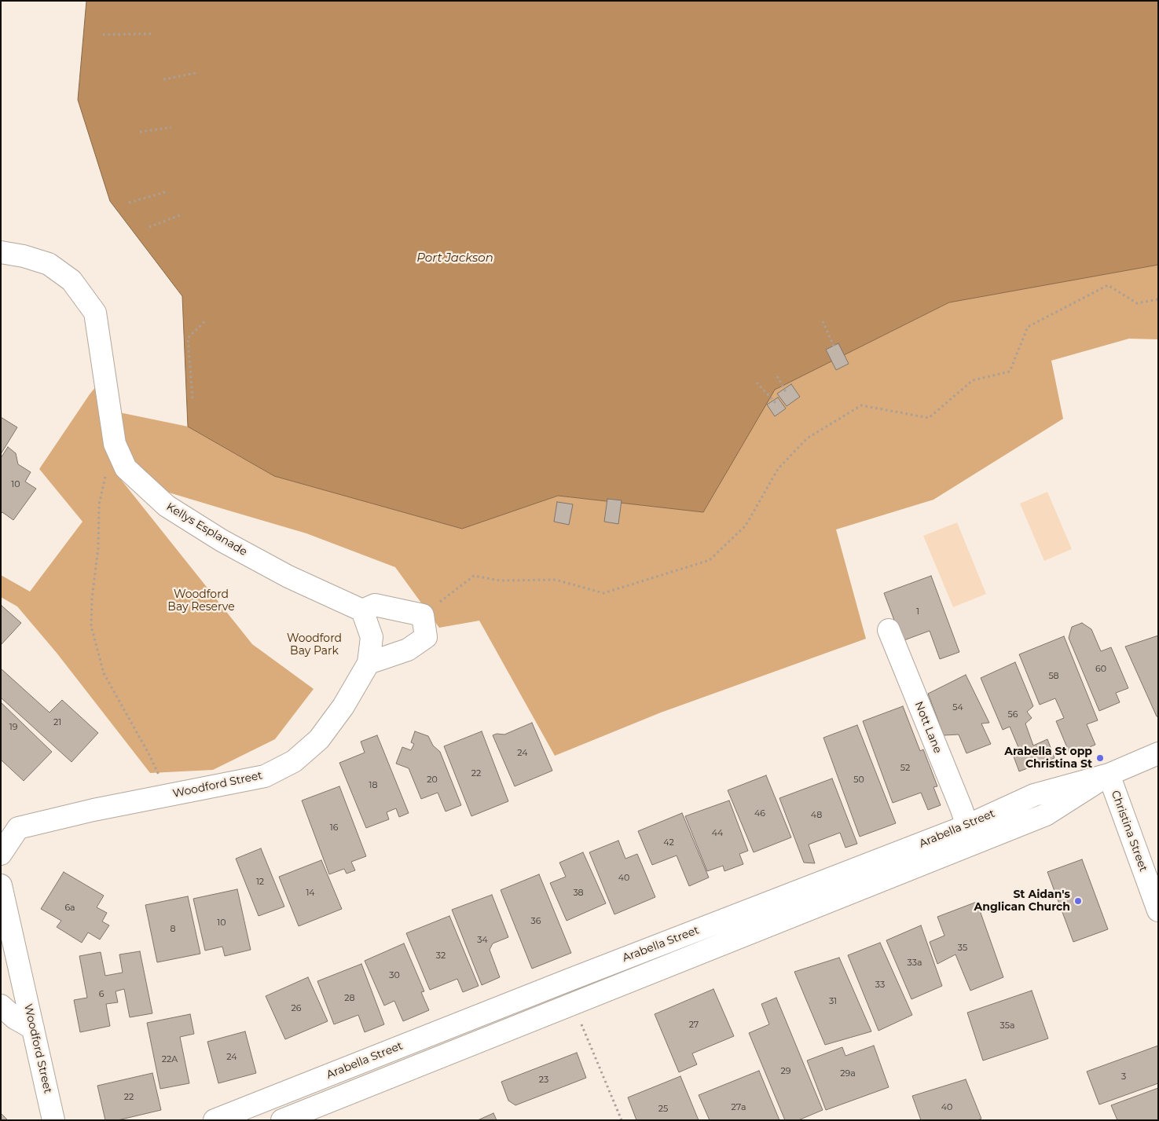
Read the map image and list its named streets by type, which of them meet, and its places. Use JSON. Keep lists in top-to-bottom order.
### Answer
{
  "streets": {
    "street": [
      "Kellys Esplanade",
      "Nott Lane",
      "Woodford Street",
      "Arabella Street",
      "Christina Street"
    ]
  },
  "crossings": [
    ["Kellys Esplanade", "Woodford Street"],
    ["Nott Lane", "Arabella Street"],
    ["Arabella Street", "Christina Street"]
  ],
  "water": ["Port Jackson"],
  "parks": ["Woodford Bay Reserve", "Woodford Bay Park"],
  "places": ["Arabella St opp Christina St", "St Aidan's Anglican Church"],
  "house_numbers": [
    "10",
    "1",
    "60",
    "58",
    "54",
    "56",
    "21",
    "19",
    "24",
    "52",
    "22",
    "20",
    "50",
    "18",
    "46",
    "48",
    "16",
    "44",
    "42",
    "40",
    "12",
    "14",
    "38",
    "6a",
    "36",
    "10",
    "8",
    "34",
    "35",
    "32",
    "33a",
    "30",
    "33",
    "6",
    "28",
    "31",
    "26",
    "27",
    "35a",
    "24",
    "22A",
    "29",
    "29a",
    "3",
    "23",
    "22",
    "27a",
    "40",
    "25"
  ]
}
